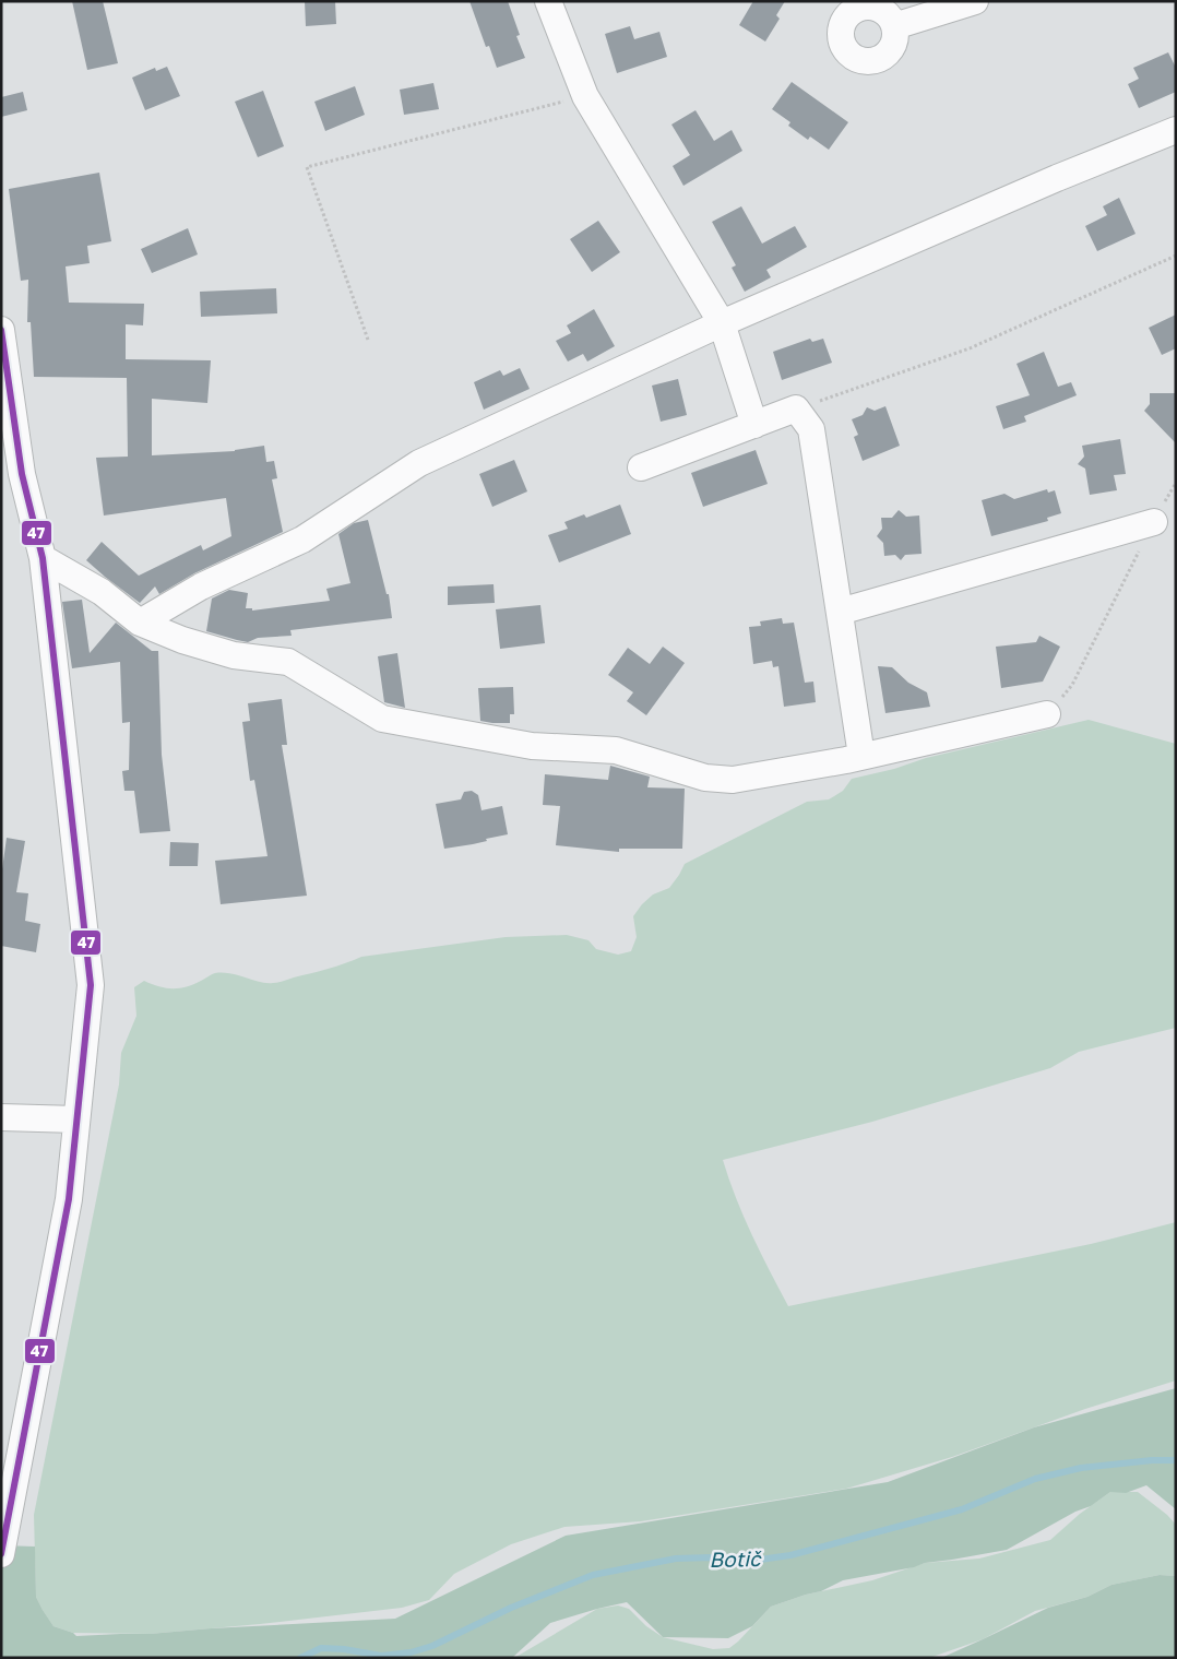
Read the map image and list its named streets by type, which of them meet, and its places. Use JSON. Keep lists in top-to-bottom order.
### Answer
{
  "water": ["Botič"],
  "lines": ["transit line 47"]
}
